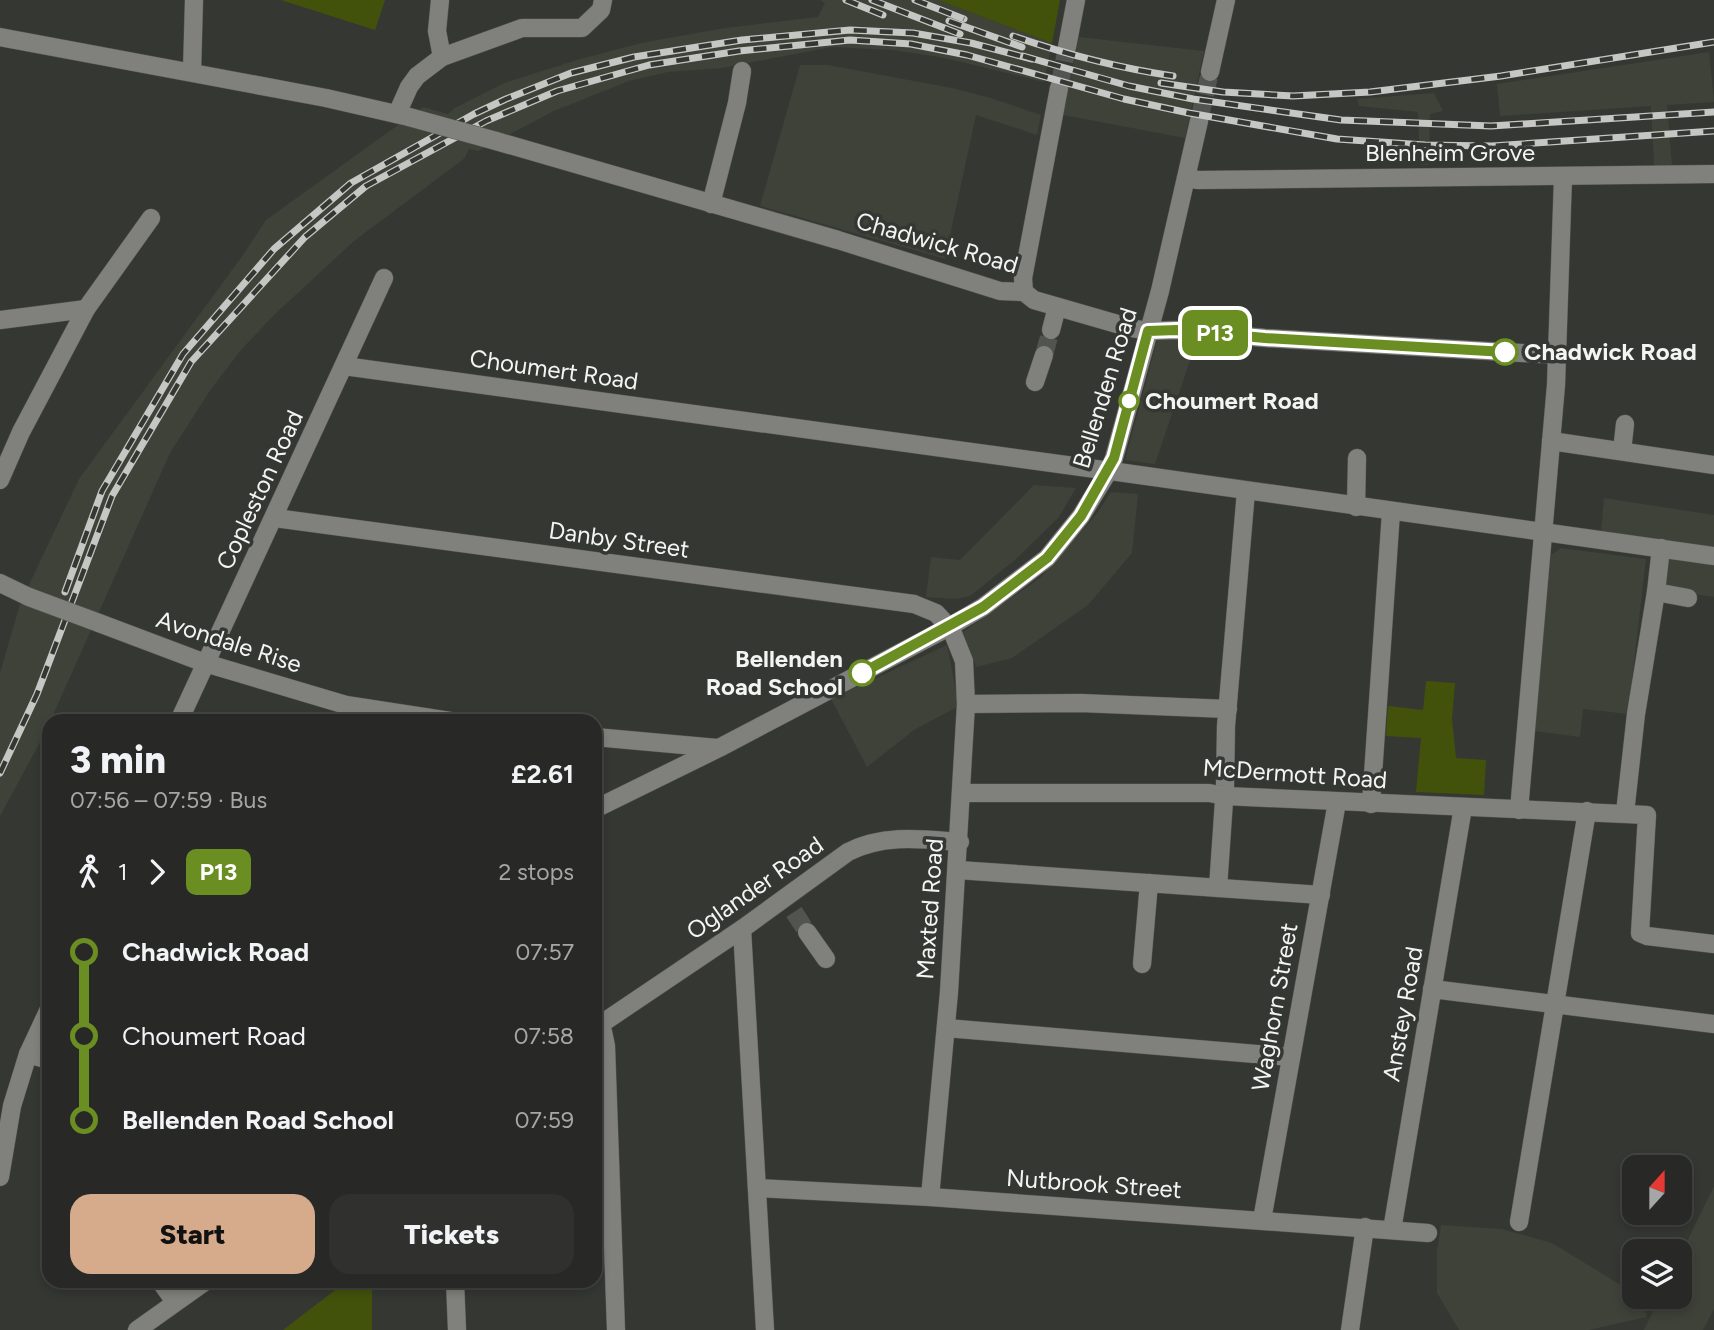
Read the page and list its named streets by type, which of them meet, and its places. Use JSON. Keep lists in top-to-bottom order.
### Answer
{
  "streets": {
    "street": [
      "Blenheim Grove",
      "Chadwick Road",
      "Choumert Road",
      "Bellenden Road",
      "Copleston Road",
      "Danby Street",
      "Avondale Rise",
      "McDermott Road",
      "Oglander Road",
      "Maxted Road",
      "Waghorn Street",
      "Anstey Road",
      "Nutbrook Street"
    ]
  },
  "crossings": [
    ["Blenheim Grove", "Bellenden Road"],
    ["Chadwick Road", "Bellenden Road"],
    ["Choumert Road", "Bellenden Road"],
    ["Choumert Road", "Copleston Road"],
    ["Bellenden Road", "Danby Street"],
    ["Bellenden Road", "Maxted Road"],
    ["Copleston Road", "Danby Street"],
    ["Copleston Road", "Avondale Rise"],
    ["Danby Street", "Maxted Road"],
    ["McDermott Road", "Maxted Road"],
    ["McDermott Road", "Waghorn Street"],
    ["McDermott Road", "Anstey Road"],
    ["Oglander Road", "Maxted Road"],
    ["Maxted Road", "Nutbrook Street"],
    ["Waghorn Street", "Nutbrook Street"],
    ["Anstey Road", "Nutbrook Street"]
  ],
  "places": ["Chadwick Road", "Choumert Road", "Bellenden Road School"],
  "lines": ["bus line P13"],
  "north": "top",
  "page": {
    "on_map": "P13",
    "heading": ["3 min", "07:56 – 07:59 · Bus", "£2.61"],
    "legs": ["1", "P13", "2 stops"],
    "list": [
      {
        "name": "Chadwick Road",
        "value": "07:57"
      },
      {
        "name": "Choumert Road",
        "value": "07:58"
      },
      {
        "name": "Bellenden Road School",
        "value": "07:59"
      }
    ],
    "buttons": ["Start", "Tickets"]
  }
}
